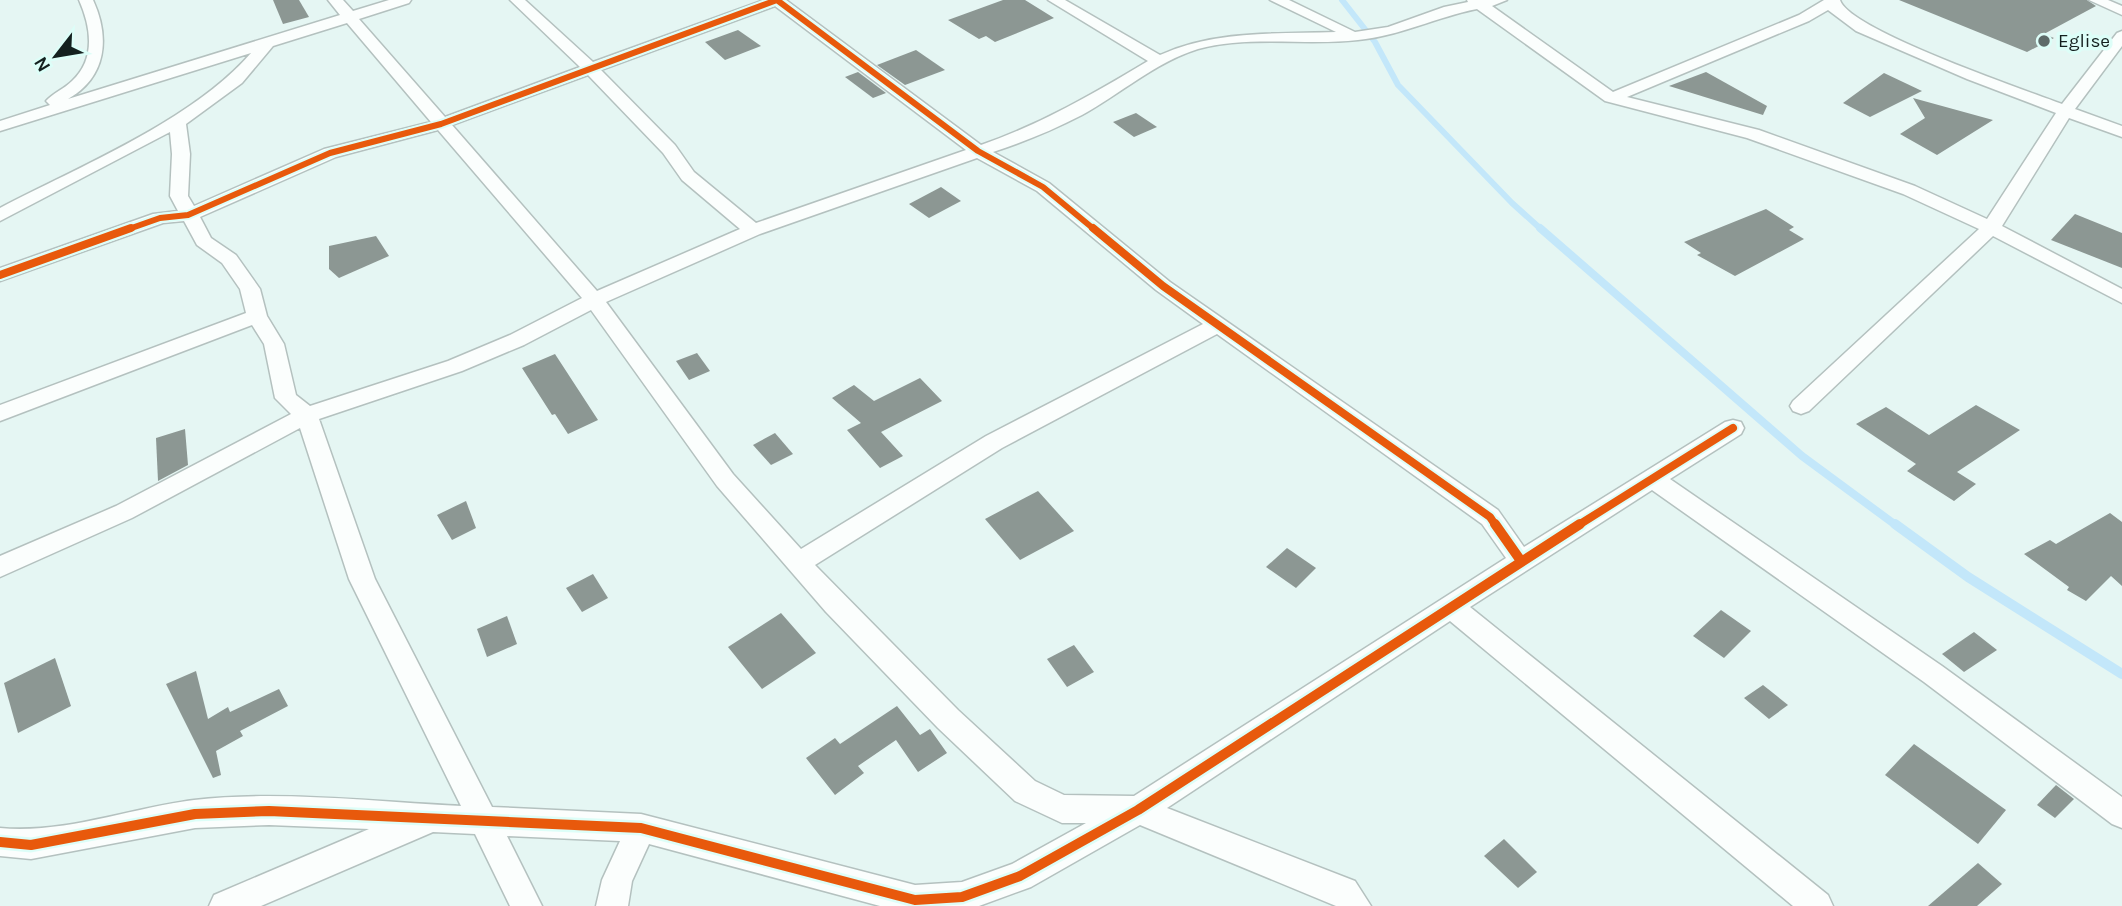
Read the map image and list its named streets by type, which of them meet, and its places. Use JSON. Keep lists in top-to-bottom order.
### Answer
{
  "places": ["Eglise"],
  "north": "bottom left"
}
